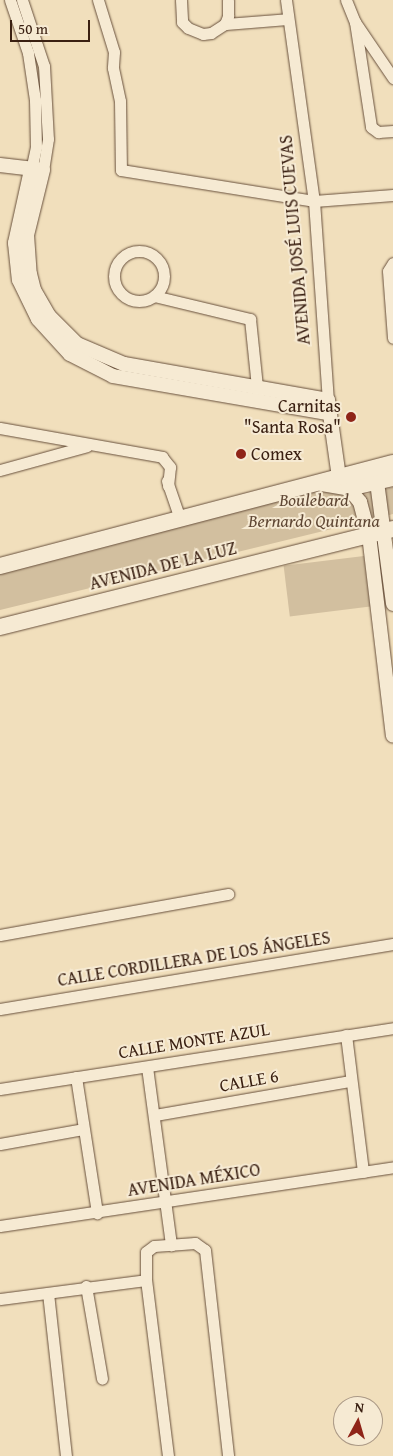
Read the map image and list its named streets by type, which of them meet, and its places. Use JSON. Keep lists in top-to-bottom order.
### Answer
{
  "streets": {
    "main road": ["AVENIDA DE LA LUZ"],
    "street": [
      "AVENIDA JOSÉ LUIS CUEVAS",
      "CALLE CORDILLERA DE LOS ÁNGELES",
      "CALLE MONTE AZUL",
      "CALLE 6",
      "AVENIDA MÉXICO"
    ]
  },
  "parks": ["Boulebard Bernardo Quintana"],
  "places": ["Carnitas \"Santa Rosa\"", "Comex"],
  "scale_bar": "50 m",
  "north": "top"
}
